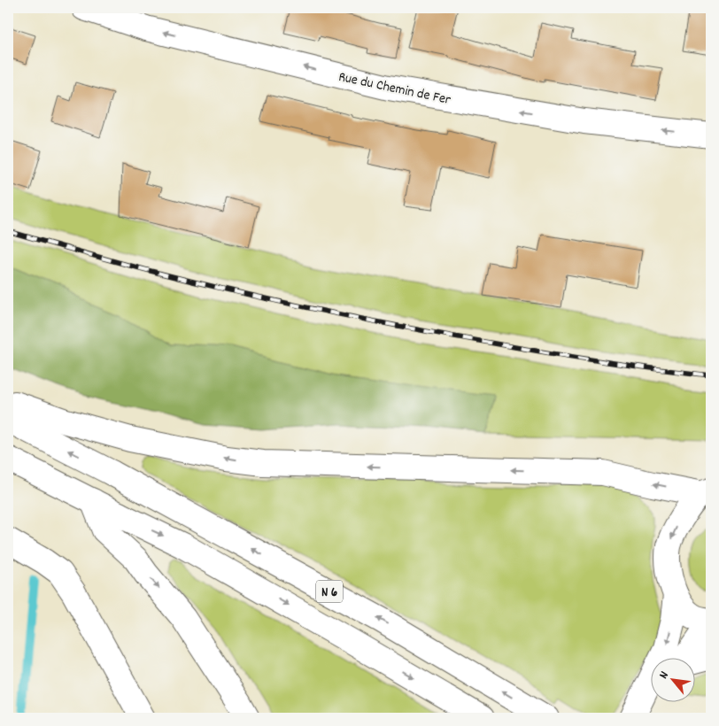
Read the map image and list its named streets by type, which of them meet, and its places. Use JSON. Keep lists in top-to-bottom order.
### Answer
{
  "streets": {
    "main road": ["Rue du Chemin de Fer", "N 6"]
  },
  "one_way": ["Rue du Chemin de Fer"],
  "north": "top left"
}
